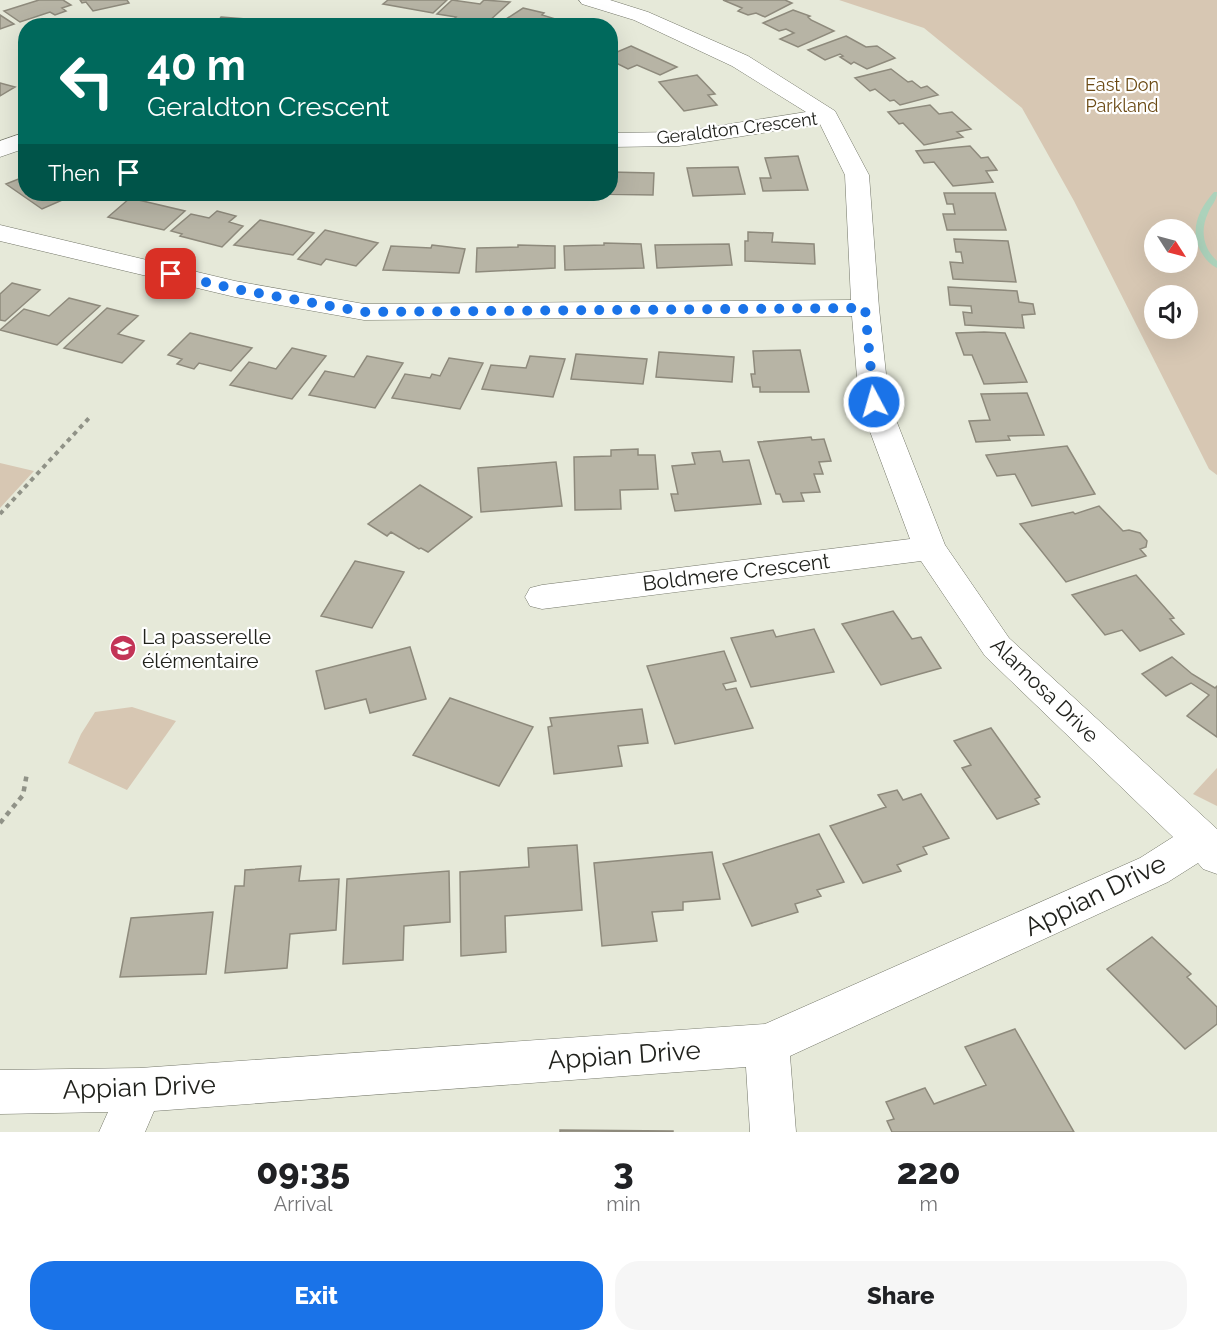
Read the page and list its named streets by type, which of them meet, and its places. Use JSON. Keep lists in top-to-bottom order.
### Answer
{
  "streets": {
    "street": [
      "Geraldton Crescent",
      "Boldmere Crescent",
      "Alamosa Drive",
      "Appian Drive"
    ]
  },
  "crossings": [
    ["Geraldton Crescent", "Alamosa Drive"],
    ["Boldmere Crescent", "Alamosa Drive"],
    ["Alamosa Drive", "Appian Drive"]
  ],
  "parks": ["East Don Parkland"],
  "places": {
    "school or university": ["La passerelle élémentaire"]
  },
  "north": "bottom right",
  "page": {
    "turn": ["40 m", "Geraldton Crescent"],
    "then": "Then",
    "eta": [
      "09:35",
      "Arrival",
      "3",
      "min",
      "220",
      "m"
    ],
    "buttons": ["Exit", "Share"]
  }
}
